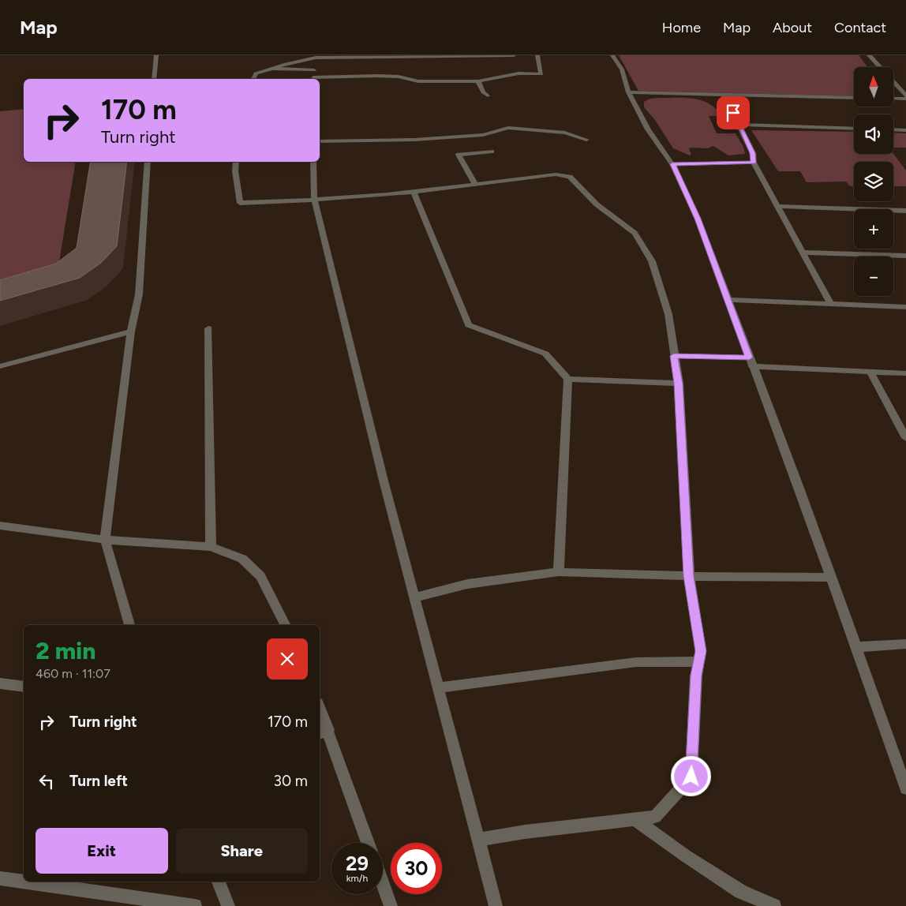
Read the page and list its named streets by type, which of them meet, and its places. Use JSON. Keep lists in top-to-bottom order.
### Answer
{
  "north": "top",
  "page": {
    "header": "Map",
    "nav": [
      "Home",
      "Map",
      "About",
      "Contact"
    ],
    "map_buttons": ["+", "−"],
    "turn": ["170 m", "Turn right"],
    "heading": ["2 min", "460 m · 11:07"],
    "list": [
      {
        "name": "Turn right",
        "value": "170 m"
      },
      {
        "name": "Turn left",
        "value": "30 m"
      }
    ],
    "buttons": ["Exit", "Share"],
    "speed": "29 km/h",
    "limit": "30"
  }
}
